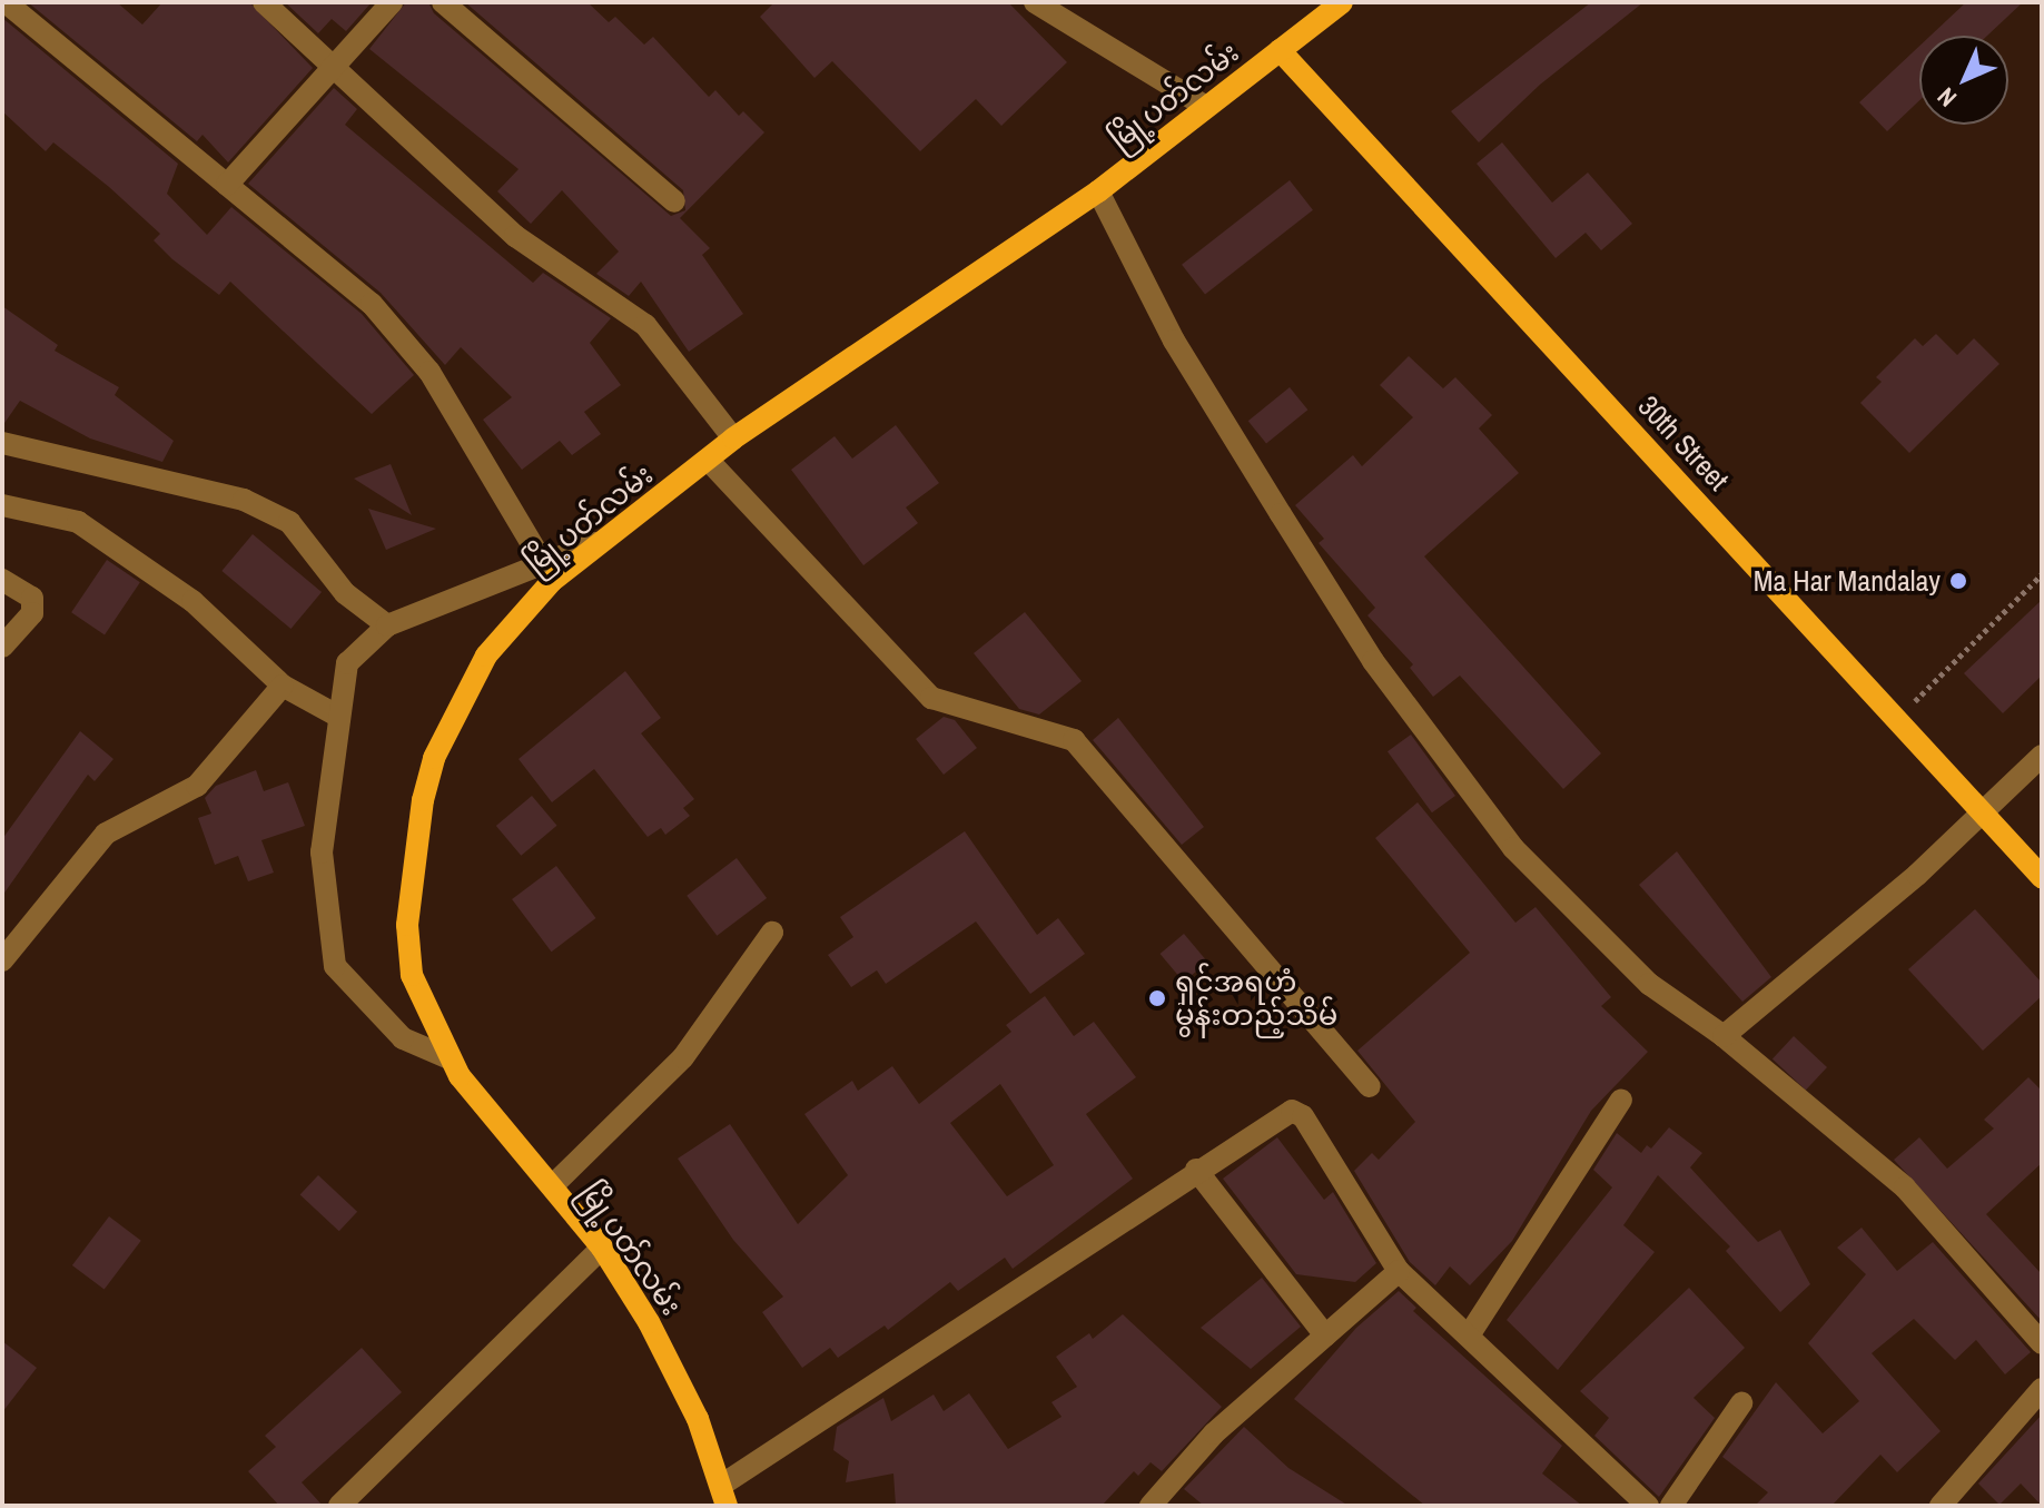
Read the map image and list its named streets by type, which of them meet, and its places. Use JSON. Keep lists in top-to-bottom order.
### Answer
{
  "streets": {
    "main road": ["မြို့ပတ်လမ်း", "30th Street"]
  },
  "crossings": [
    ["မြို့ပတ်လမ်း", "30th Street"]
  ],
  "places": ["Ma Har Mandalay", "ရှင်အရဟံ မွန်းတည့်သိမ်"],
  "north": "bottom left"
}
